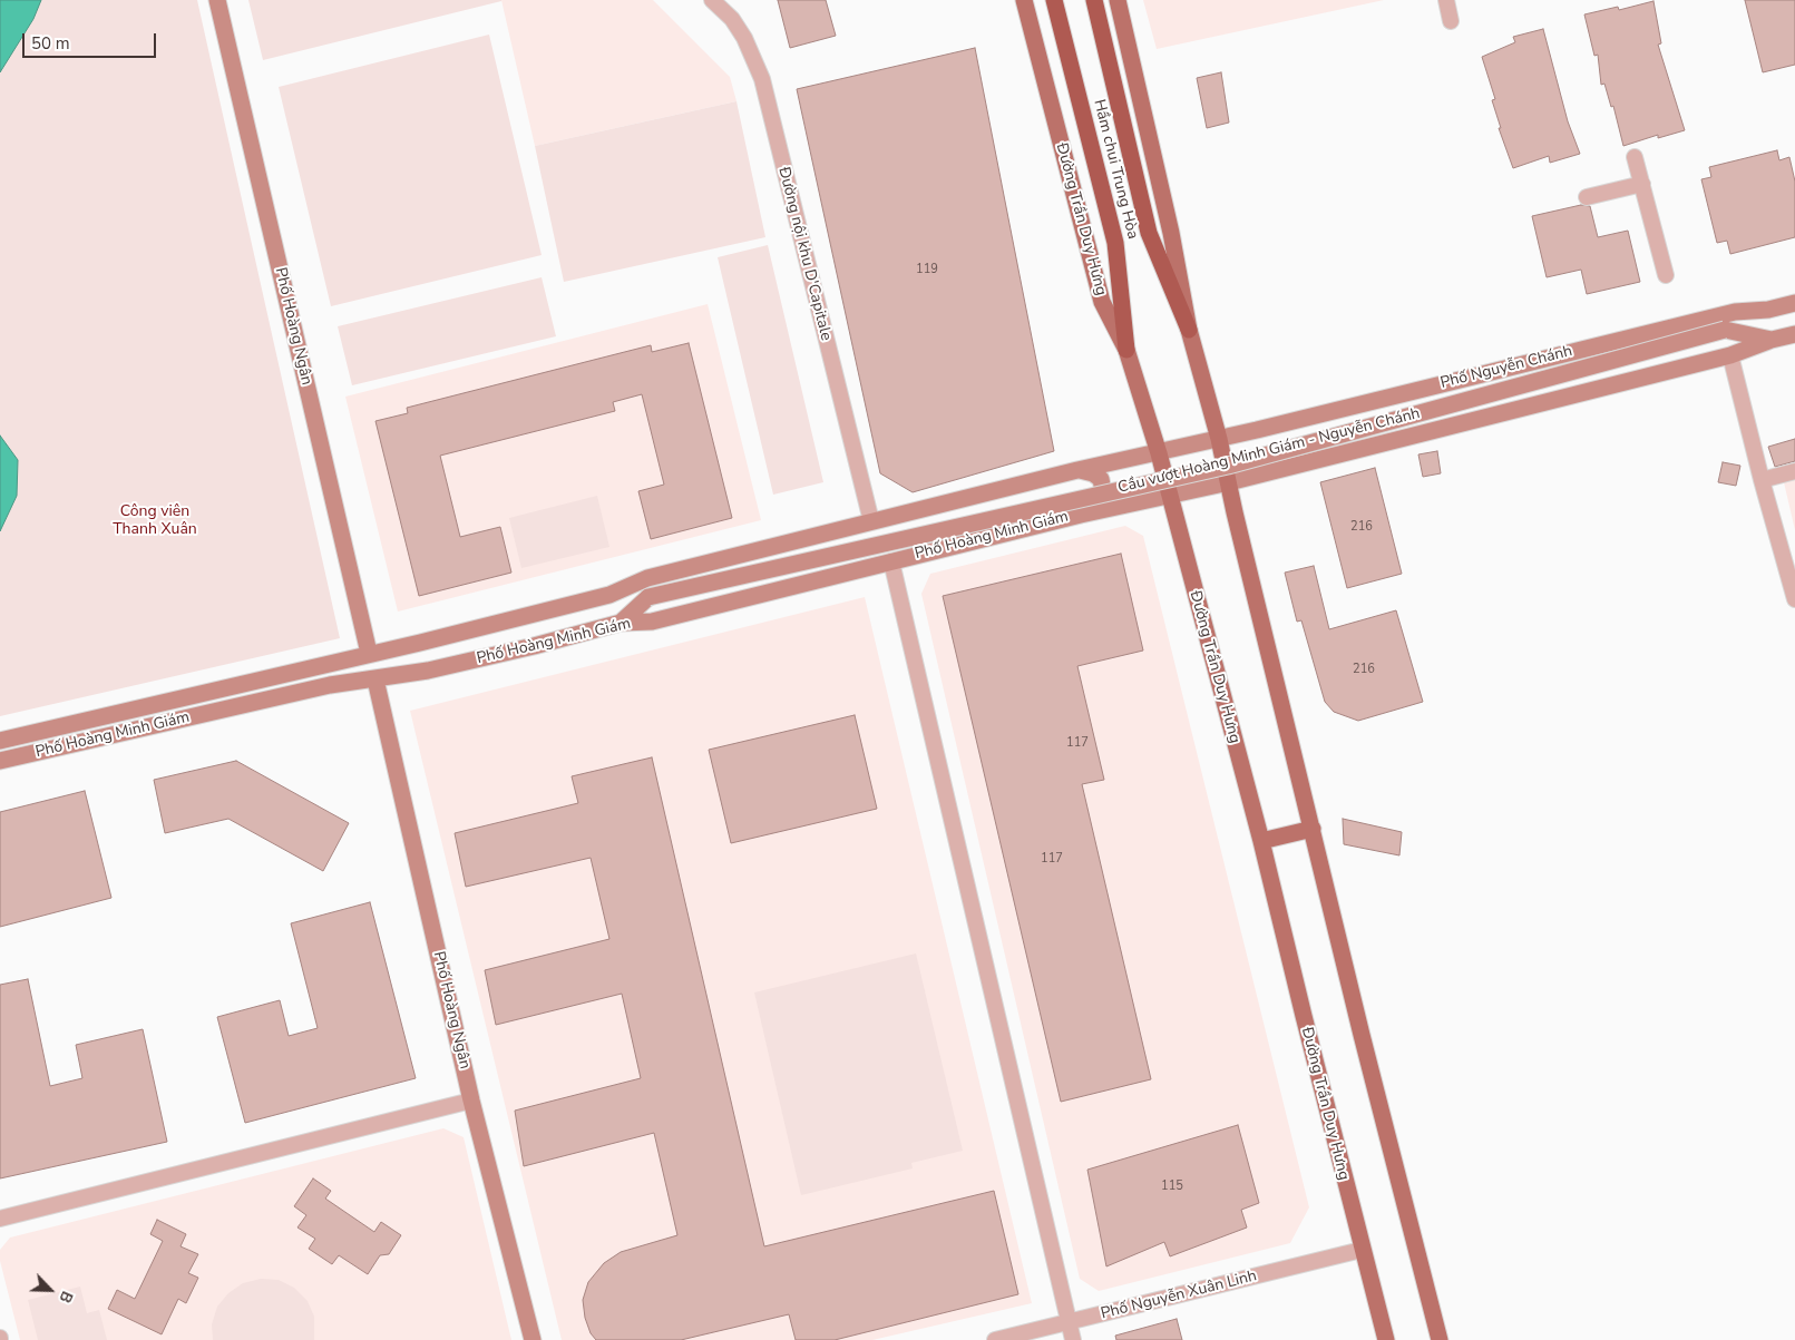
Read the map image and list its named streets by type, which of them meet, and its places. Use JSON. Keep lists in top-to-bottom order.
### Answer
{
  "streets": {
    "highway": ["Hầm chui Trung Hòa"],
    "main road": ["Đường Trần Duy Hưng"],
    "street": [
      "Đường nội khu D'Capitale",
      "Phố Hoàng Ngân",
      "Phố Nguyễn Chánh",
      "Cầu vượt Hoàng Minh Giám - Nguyễn Chánh",
      "Phố Hoàng Minh Giám",
      "Phố Nguyễn Xuân Linh"
    ]
  },
  "crossings": [
    ["Hầm chui Trung Hòa", "Đường Trần Duy Hưng"],
    ["Đường Trần Duy Hưng", "Phố Nguyễn Chánh"],
    ["Đường Trần Duy Hưng", "Phố Hoàng Minh Giám"],
    ["Đường Trần Duy Hưng", "Phố Nguyễn Xuân Linh"],
    ["Đường nội khu D'Capitale", "Phố Hoàng Minh Giám"],
    ["Phố Hoàng Ngân", "Phố Hoàng Minh Giám"],
    ["Phố Nguyễn Chánh", "Cầu vượt Hoàng Minh Giám - Nguyễn Chánh"],
    ["Phố Nguyễn Chánh", "Phố Hoàng Minh Giám"],
    ["Cầu vượt Hoàng Minh Giám - Nguyễn Chánh", "Phố Hoàng Minh Giám"]
  ],
  "parks": ["Công viên Thanh Xuân"],
  "house_numbers": [
    "119",
    "216",
    "216",
    "117",
    "117",
    "115"
  ],
  "scale_bar": "50 m",
  "north": "bottom right"
}
